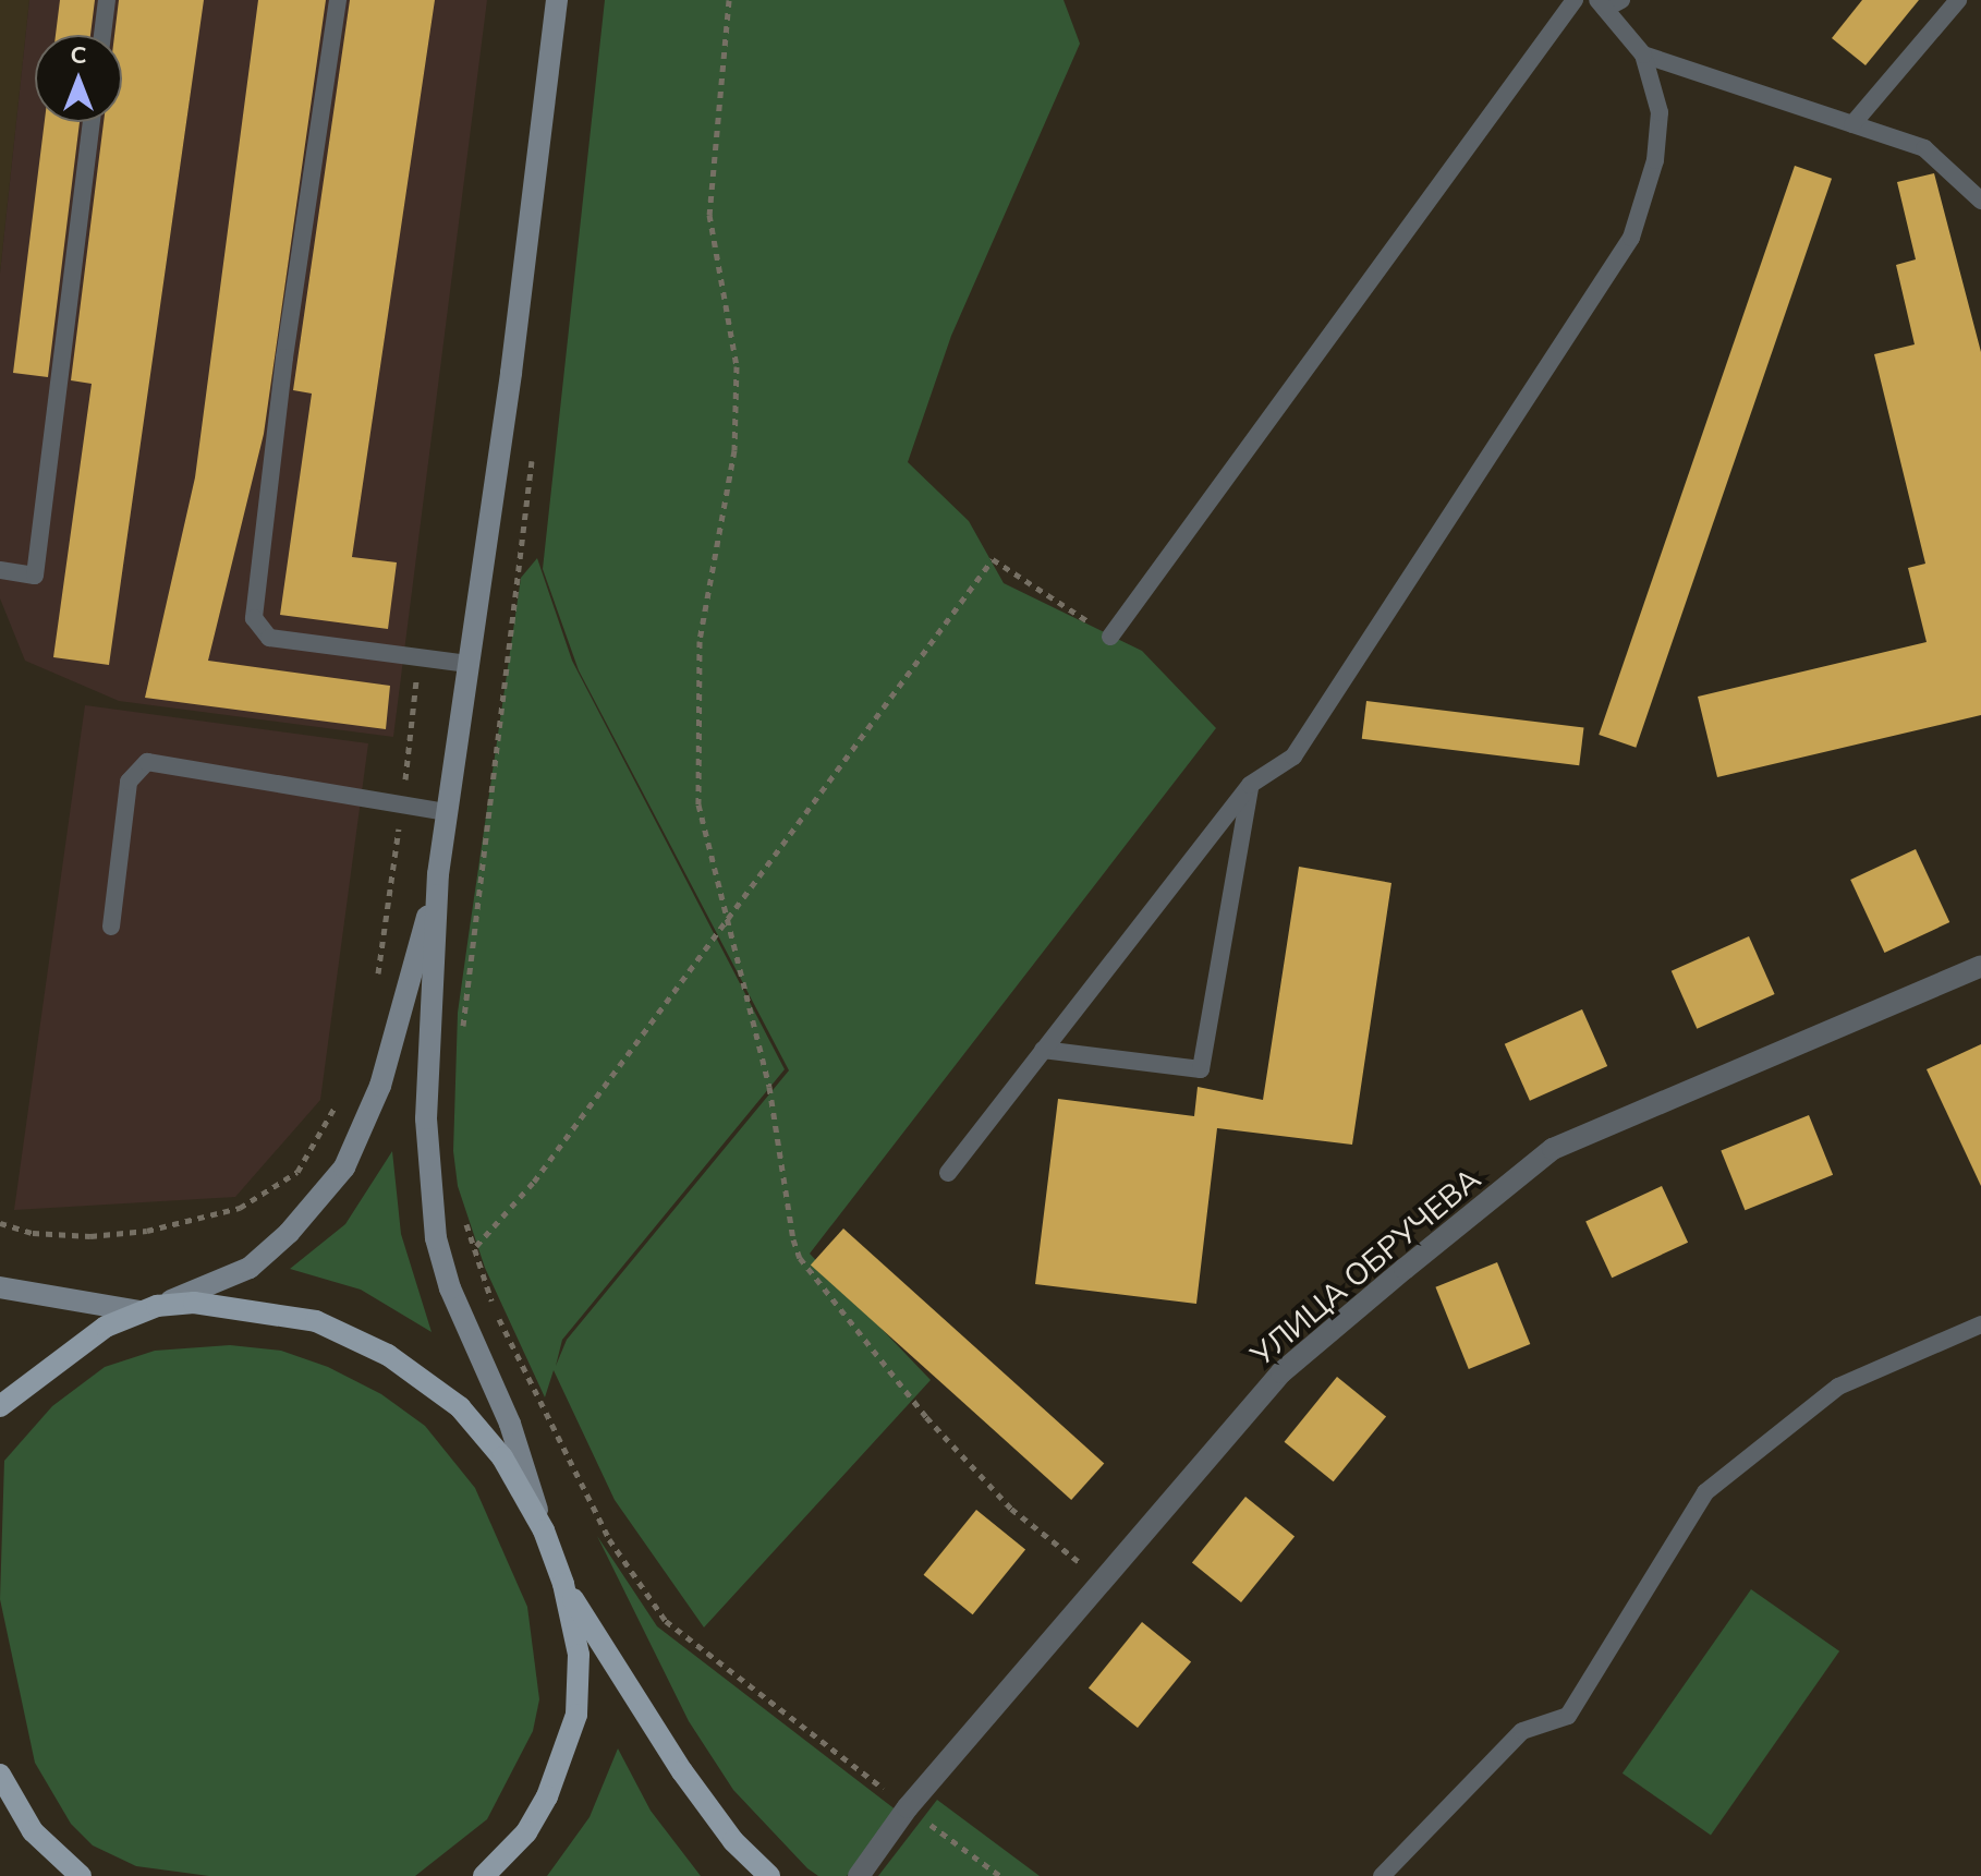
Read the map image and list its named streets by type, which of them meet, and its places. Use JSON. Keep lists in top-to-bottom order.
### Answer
{
  "streets": {
    "street": ["УЛИЦА ОБРУЧЕВА"]
  },
  "north": "top"
}
